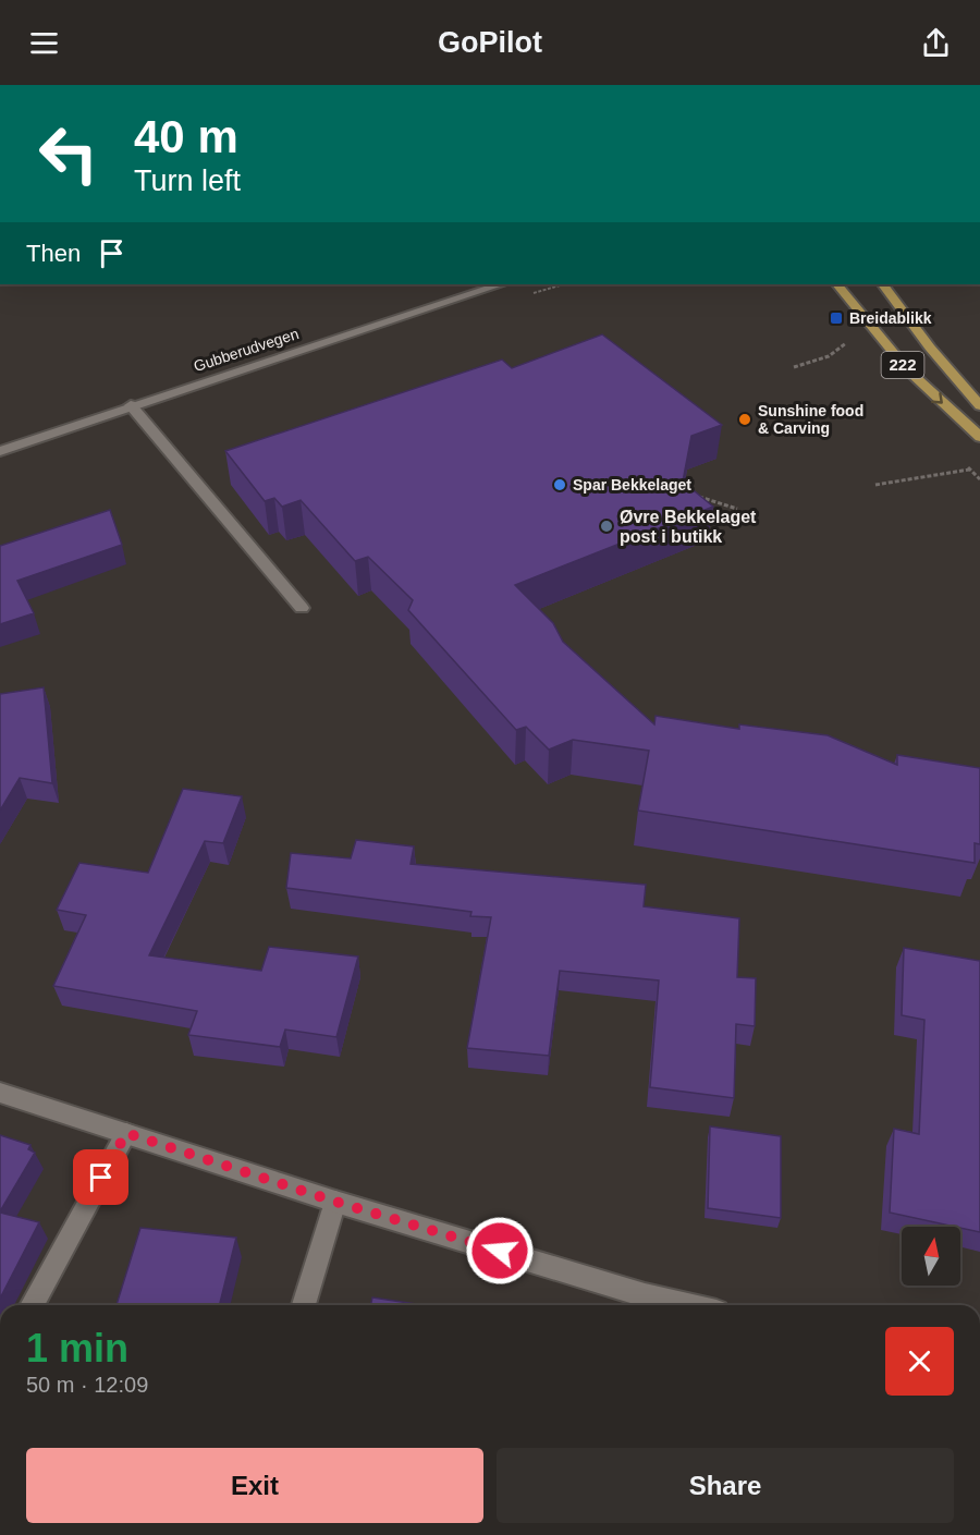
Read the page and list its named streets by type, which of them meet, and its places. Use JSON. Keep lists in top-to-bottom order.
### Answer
{
  "streets": {
    "main road": ["Gubberudvegen", "222"]
  },
  "places": {
    "transit": ["Breidablikk"],
    "other": ["Sunshine food & Carving", "Spar Bekkelaget", "Øvre Bekkelaget post i butikk"]
  },
  "north": "top",
  "page": {
    "header": "GoPilot",
    "turn": ["40 m", "Turn left"],
    "then": "Then",
    "heading": ["1 min", "50 m · 12:09"],
    "buttons": ["Exit", "Share"]
  }
}
